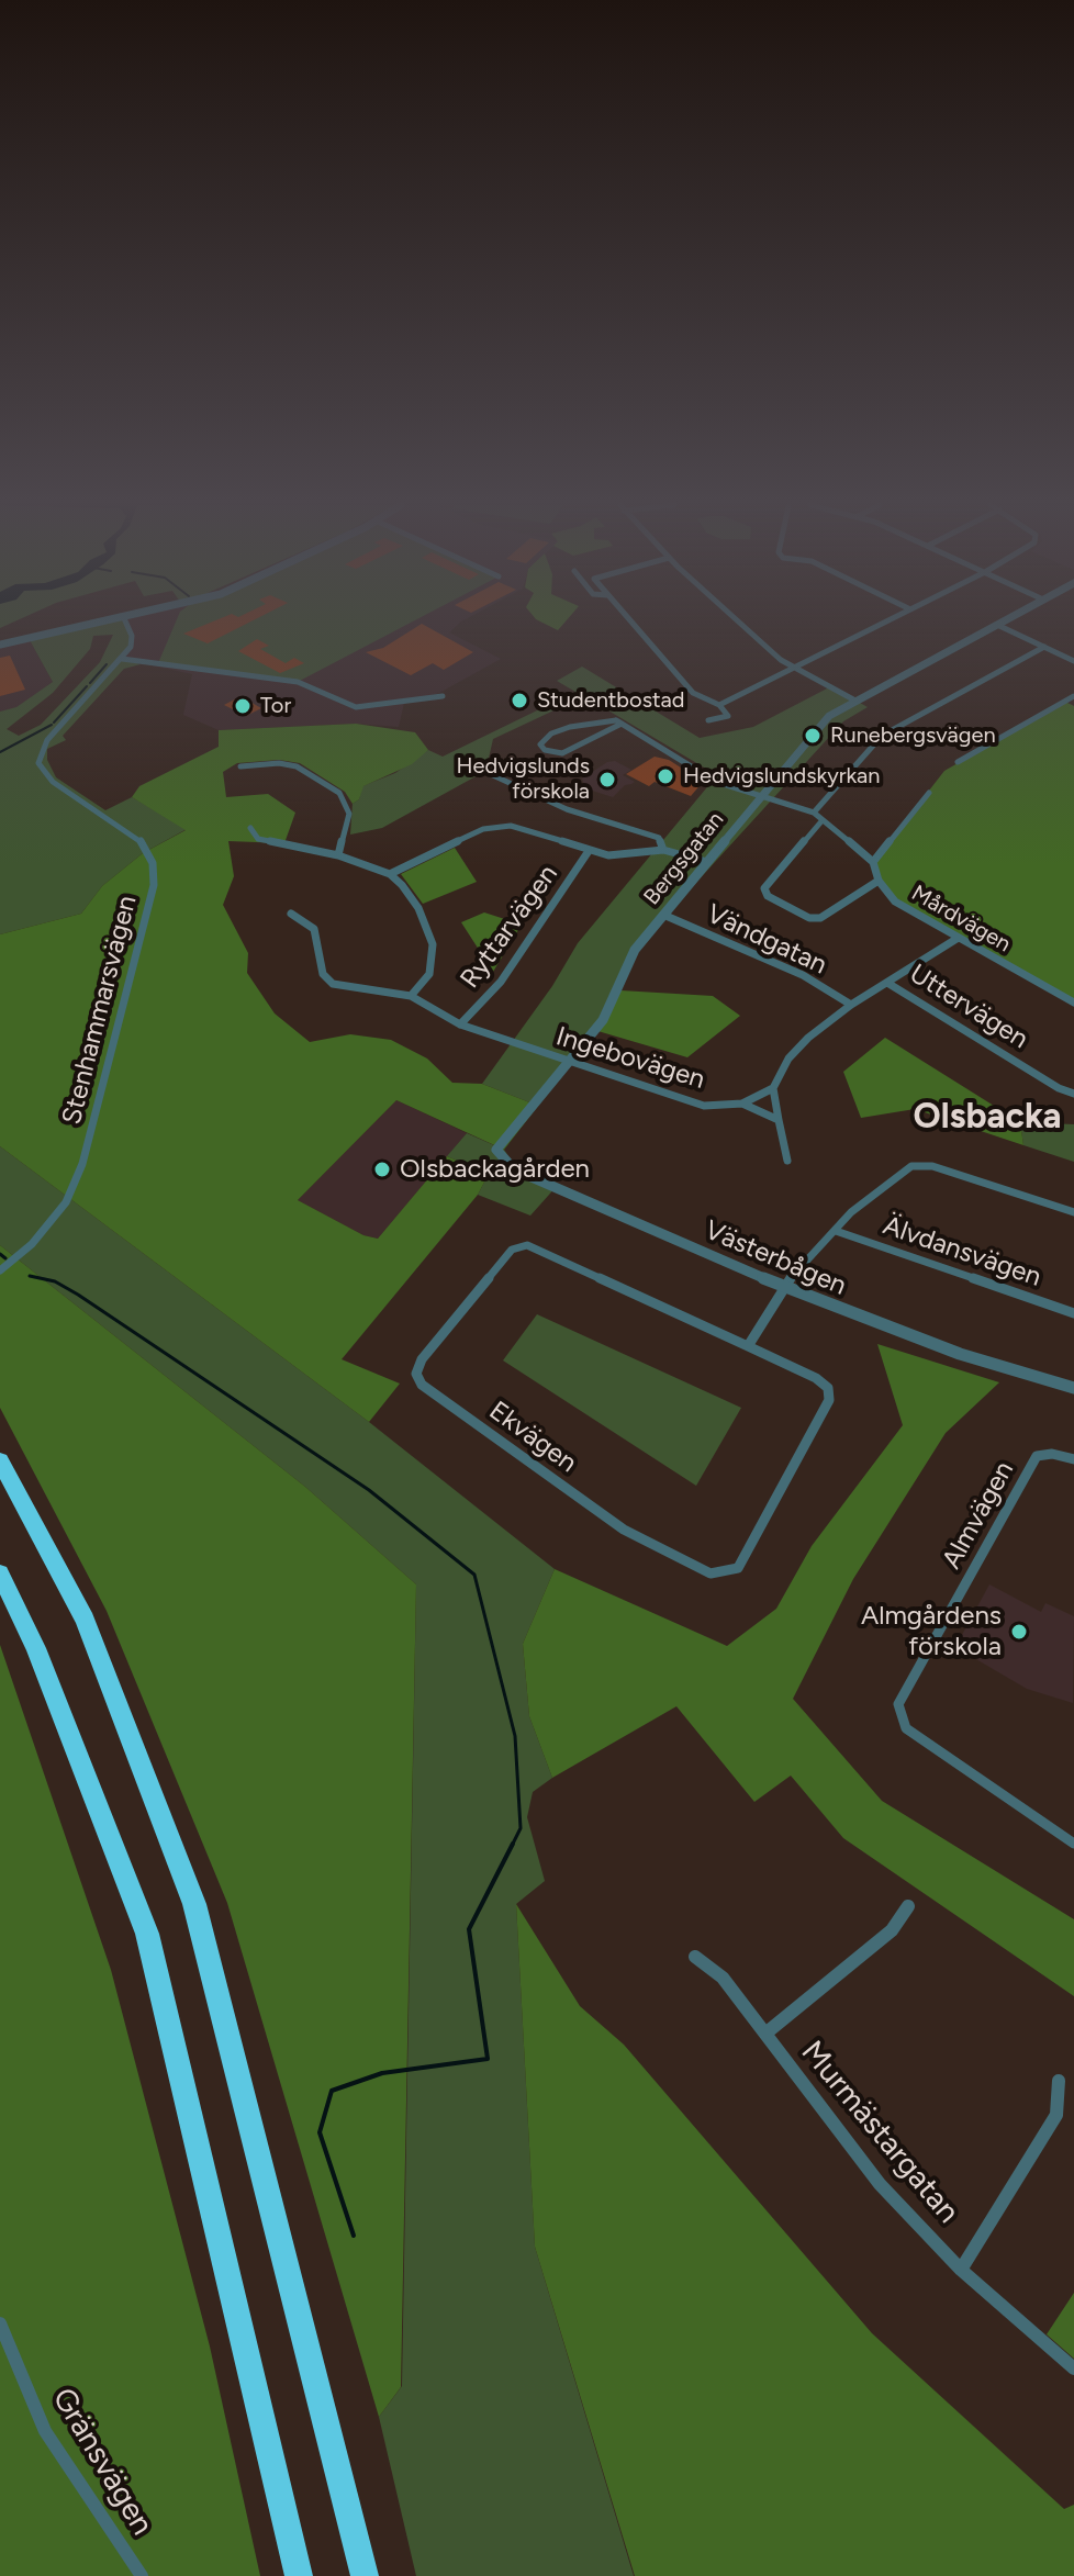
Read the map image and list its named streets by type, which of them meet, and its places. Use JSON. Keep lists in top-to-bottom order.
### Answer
{
  "streets": {
    "street": [
      "Bergsgatan",
      "Mårdvägen",
      "Ryttarvägen",
      "Vändgatan",
      "Uttervägen",
      "Stenhammarsvägen",
      "Ingebovägen",
      "Älvdansvägen",
      "Västerbågen",
      "Ekvägen",
      "Almvägen",
      "Murmästargatan",
      "Gränsvägen"
    ]
  },
  "crossings": [
    ["Bergsgatan", "Vändgatan"],
    ["Bergsgatan", "Ingebovägen"],
    ["Bergsgatan", "Västerbågen"],
    ["Ryttarvägen", "Ingebovägen"]
  ],
  "districts": ["Olsbacka"],
  "places": [
    "Studentbostad",
    "Tor",
    "Runebergsvägen",
    "Hedvigslundskyrkan",
    "Hedvigslunds förskola",
    "Olsbackagården",
    "Almgårdens förskola"
  ]
}
